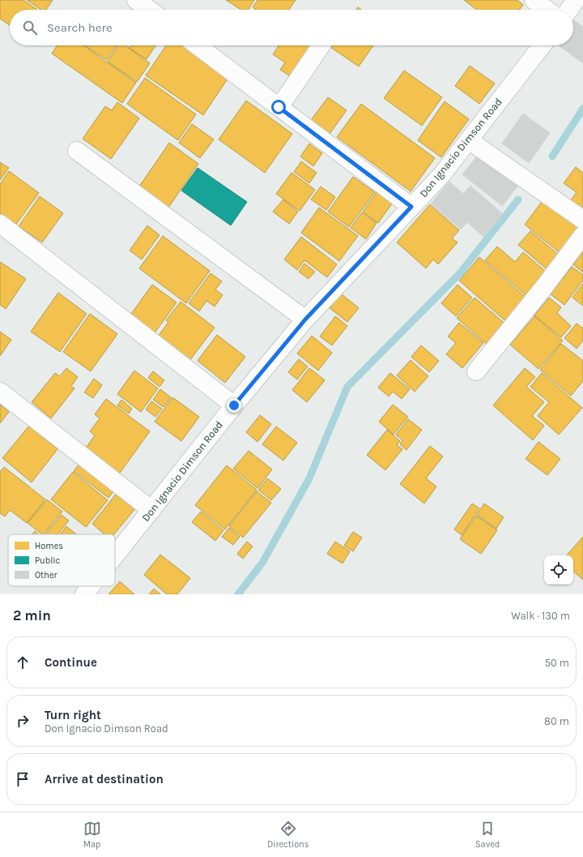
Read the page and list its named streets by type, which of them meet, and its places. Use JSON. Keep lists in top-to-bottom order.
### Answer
{
  "streets": {
    "street": ["Don Ignacio Dimson Road"]
  },
  "legend": ["Homes", "Public", "Other"],
  "page": {
    "search": "Search here",
    "heading": ["2 min", "Walk · 130 m"],
    "list": [
      ["Continue", "50 m"],
      ["Turn right", "Don Ignacio Dimson Road", "80 m"],
      "Arrive at destination"
    ],
    "nav": ["Map", "Directions", "Saved"]
  }
}
